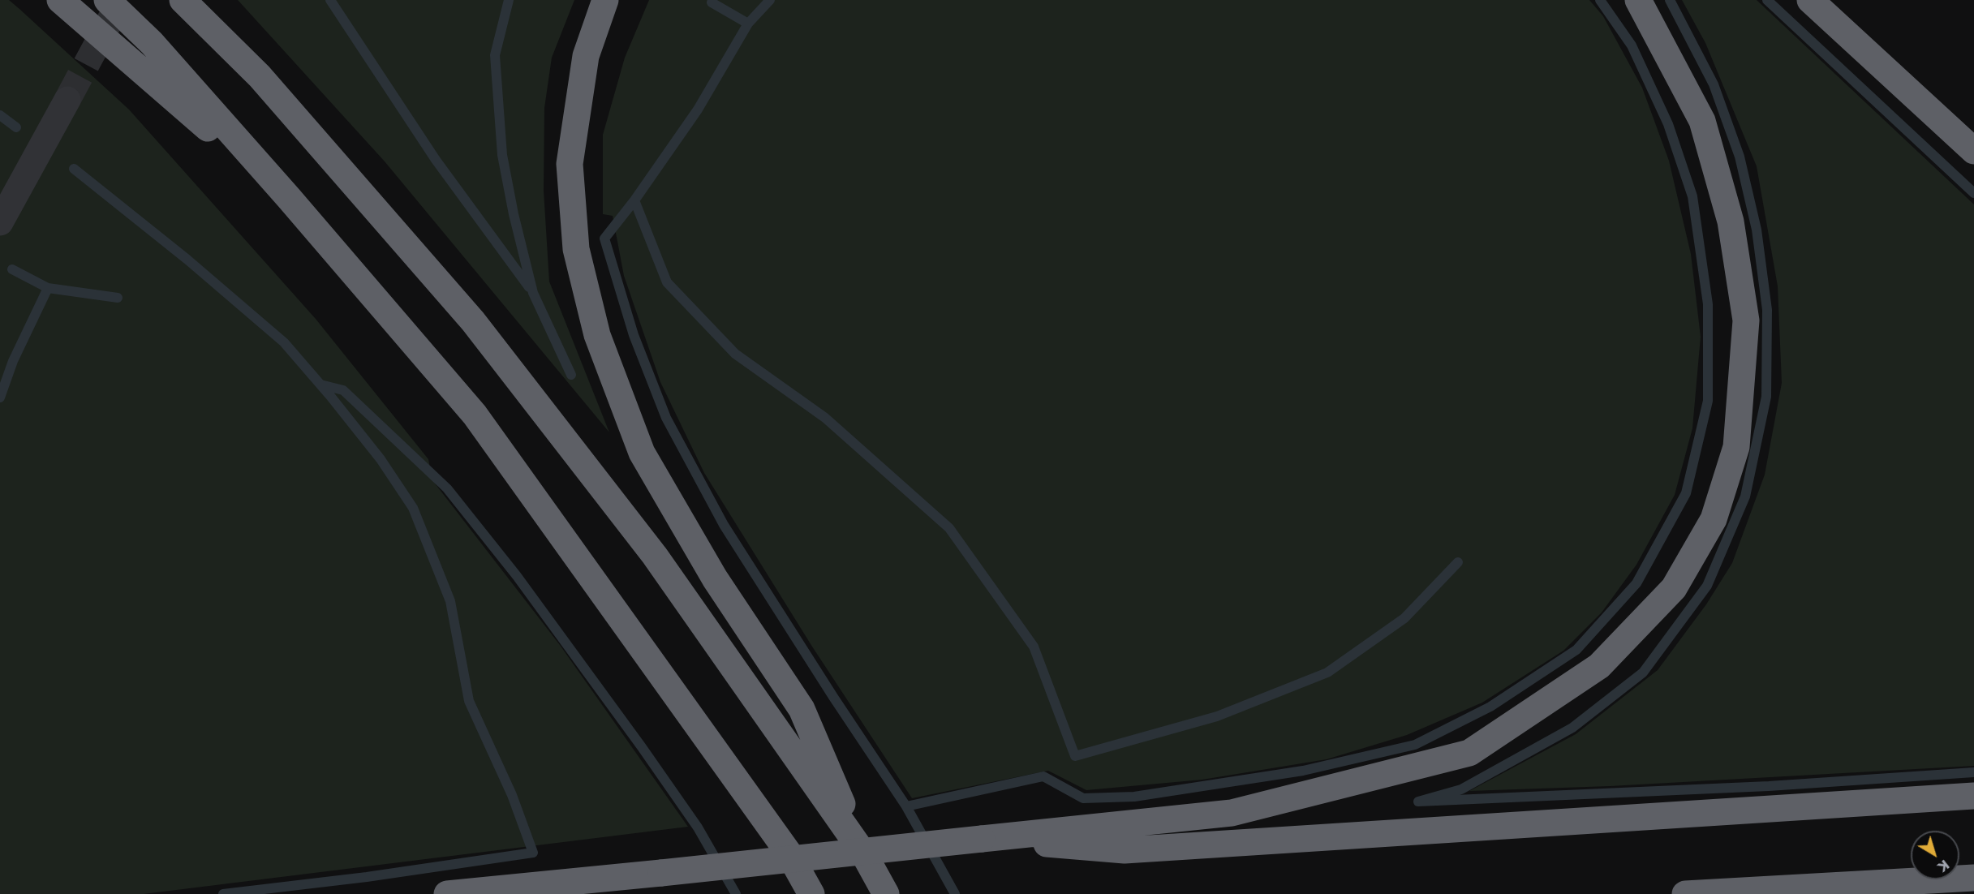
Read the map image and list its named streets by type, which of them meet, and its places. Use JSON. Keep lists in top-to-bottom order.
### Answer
{
  "north": "bottom right"
}
